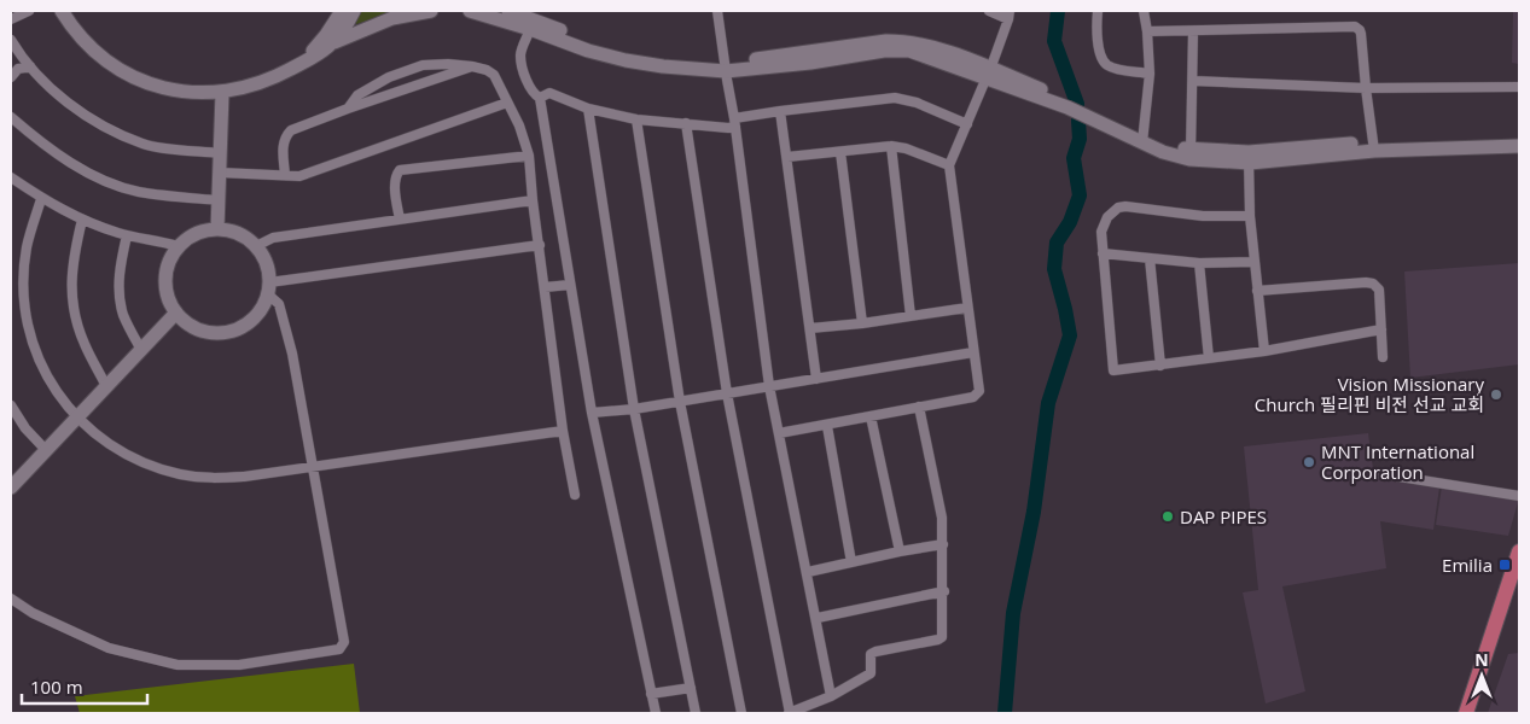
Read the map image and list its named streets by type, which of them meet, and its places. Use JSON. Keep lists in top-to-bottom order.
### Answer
{
  "places": {
    "other": ["Vision Missionary Church 필리핀 비전 선교 교회", "MNT International Corporation", "DAP PIPES"],
    "transit": ["Emilia"]
  },
  "scale_bar": "100 m",
  "north": "top"
}
